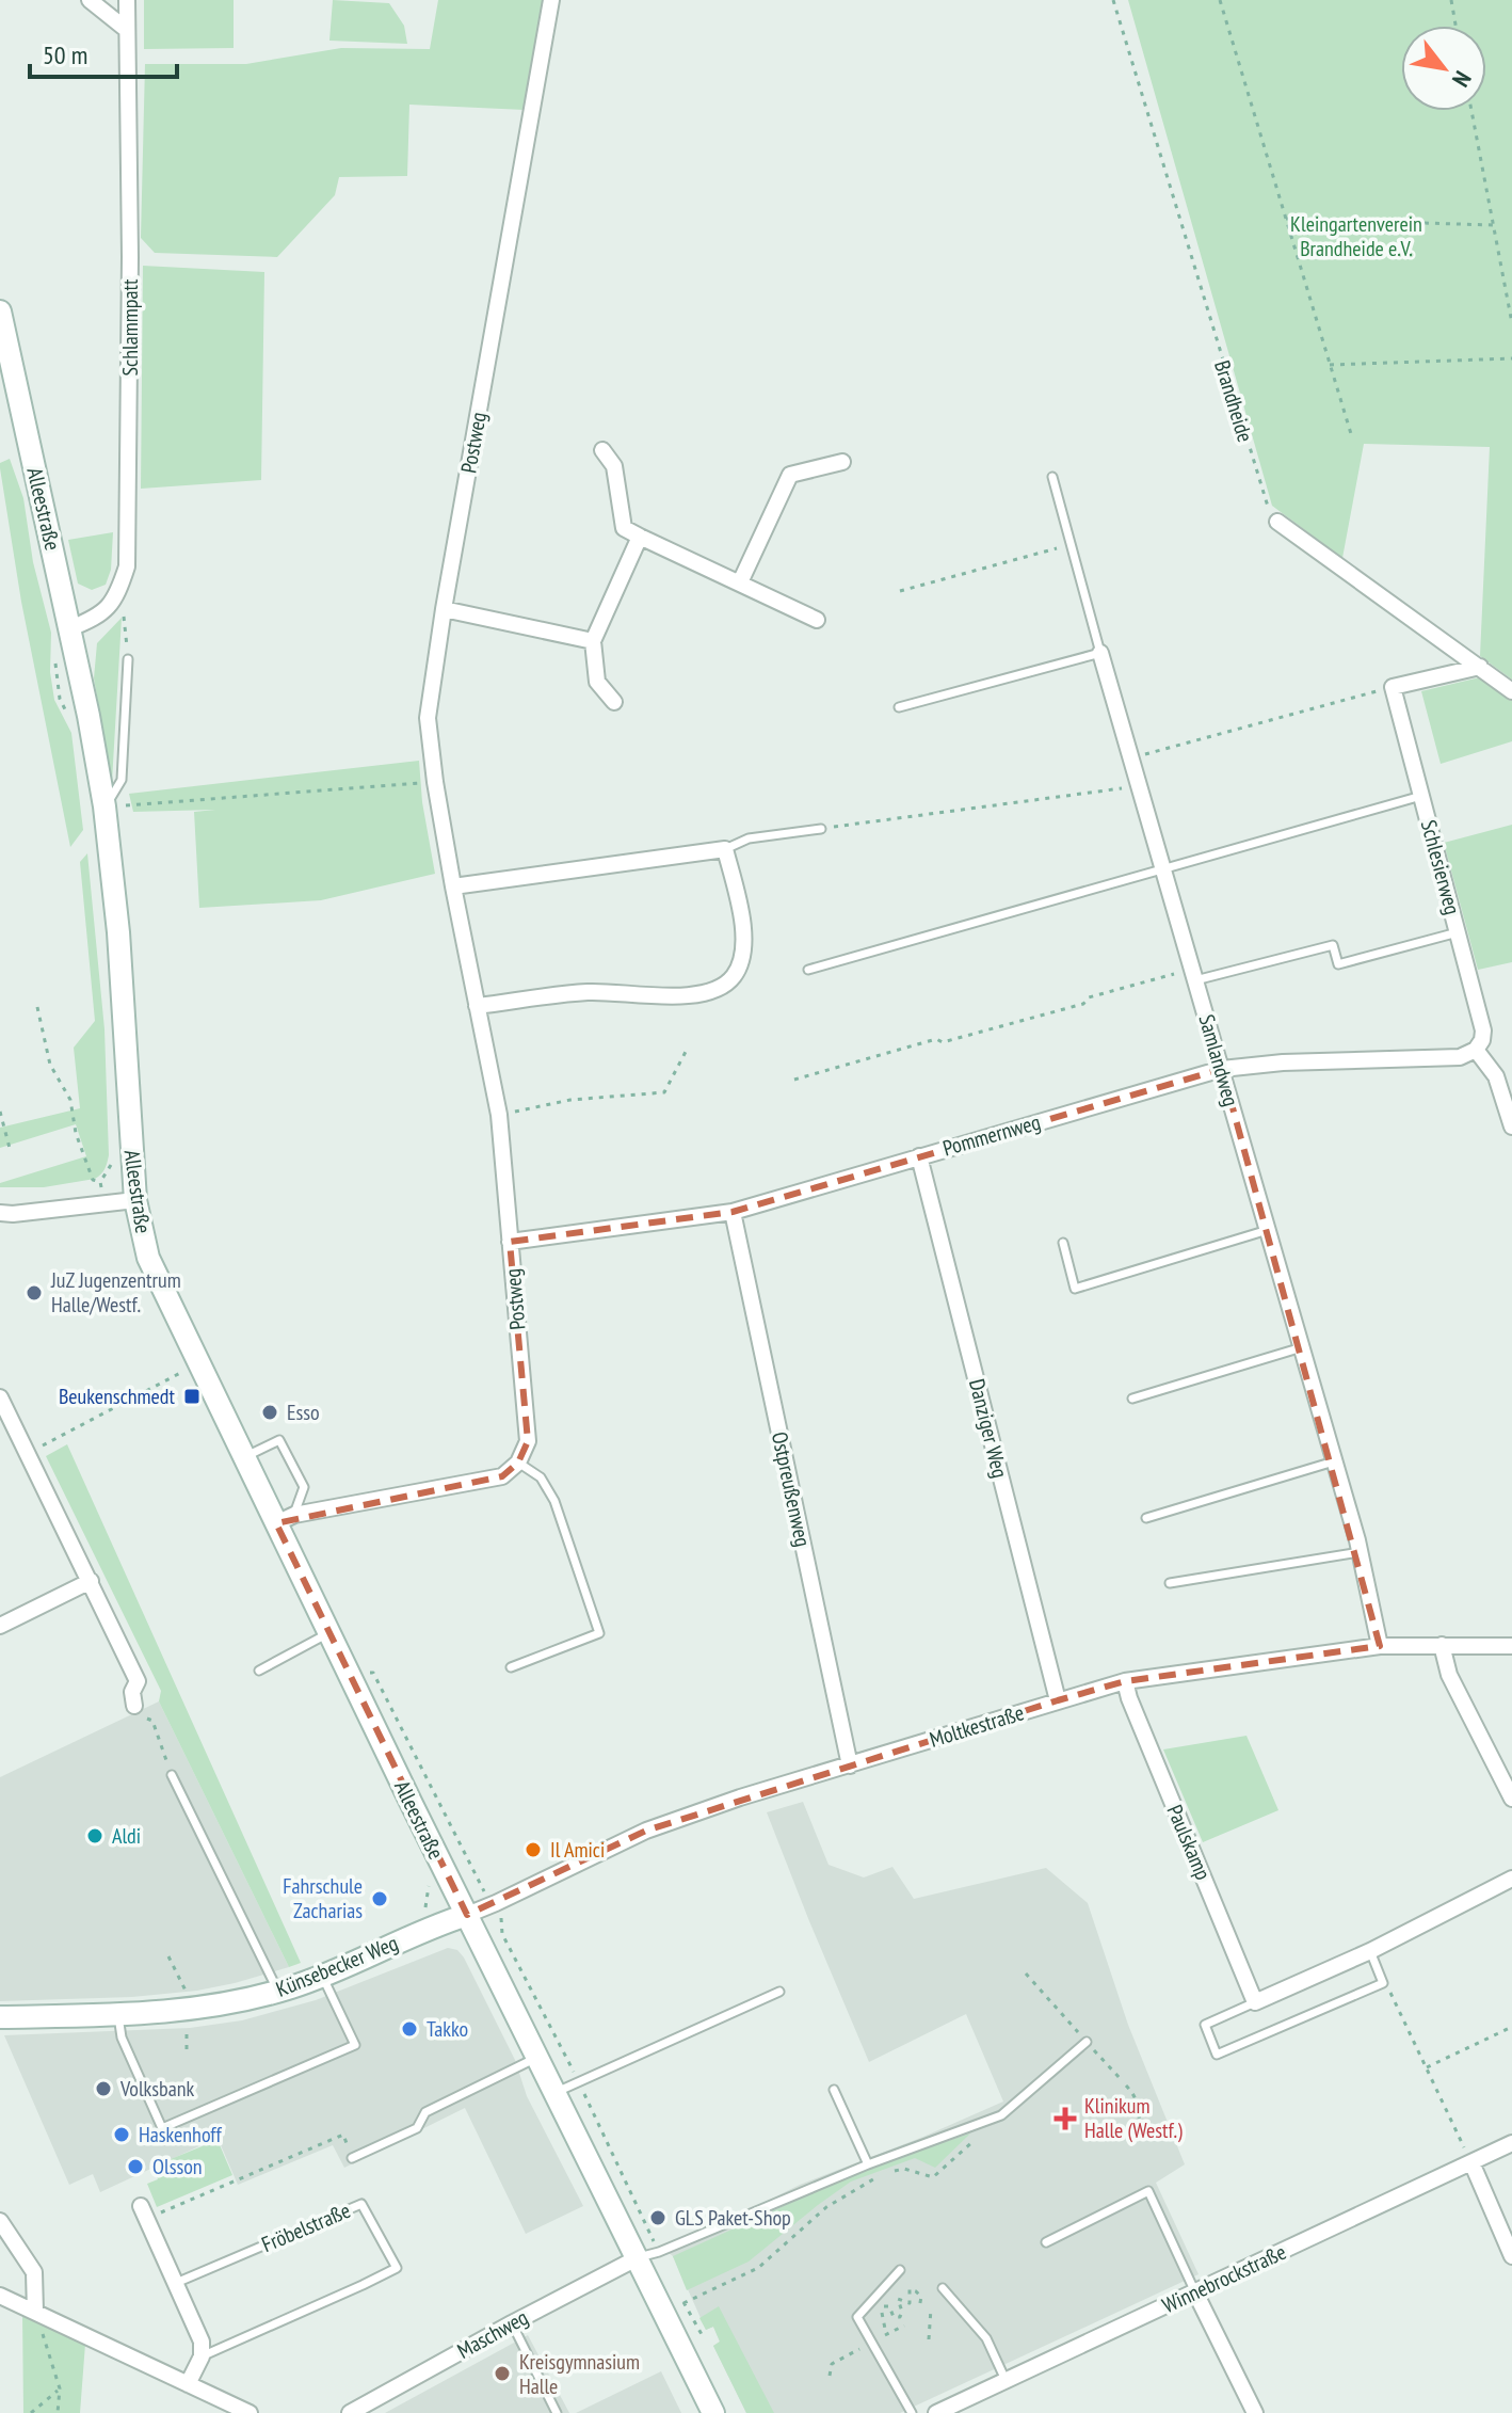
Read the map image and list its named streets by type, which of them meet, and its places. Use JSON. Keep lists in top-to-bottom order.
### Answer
{
  "streets": {
    "street": [
      "Schlammpatt",
      "Postweg",
      "Alleestraße",
      "Schlesierweg",
      "Samlandweg",
      "Pommernweg",
      "Danziger Weg",
      "Ostpreußenweg",
      "Moltkestraße",
      "Paulskamp",
      "Künsebecker Weg",
      "Winnebrockstraße",
      "Maschweg"
    ],
    "lane": ["Fröbelstraße"],
    "path": ["Brandheide"]
  },
  "crossings": [
    ["Postweg", "Pommernweg"],
    ["Alleestraße", "Moltkestraße"],
    ["Alleestraße", "Künsebecker Weg"],
    ["Alleestraße", "Maschweg"],
    ["Schlesierweg", "Pommernweg"],
    ["Samlandweg", "Pommernweg"],
    ["Samlandweg", "Moltkestraße"],
    ["Pommernweg", "Danziger Weg"],
    ["Pommernweg", "Ostpreußenweg"],
    ["Danziger Weg", "Moltkestraße"],
    ["Ostpreußenweg", "Moltkestraße"],
    ["Moltkestraße", "Paulskamp"],
    ["Moltkestraße", "Künsebecker Weg"]
  ],
  "parks": ["Kleingartenverein Brandheide e.V."],
  "places": {
    "other": [
      "JuZ Jugenzentrum Halle/Westf.",
      "Esso",
      "Aldi",
      "Il Amici",
      "Fahrschule Zacharias",
      "Takko",
      "Volksbank",
      "Haskenhoff",
      "Olsson",
      "GLS Paket-Shop",
      "Kreisgymnasium Halle"
    ],
    "transit": ["Beukenschmedt"],
    "health": ["Klinikum Halle (Westf.)"]
  },
  "scale_bar": "50 m",
  "north": "bottom right"
}
